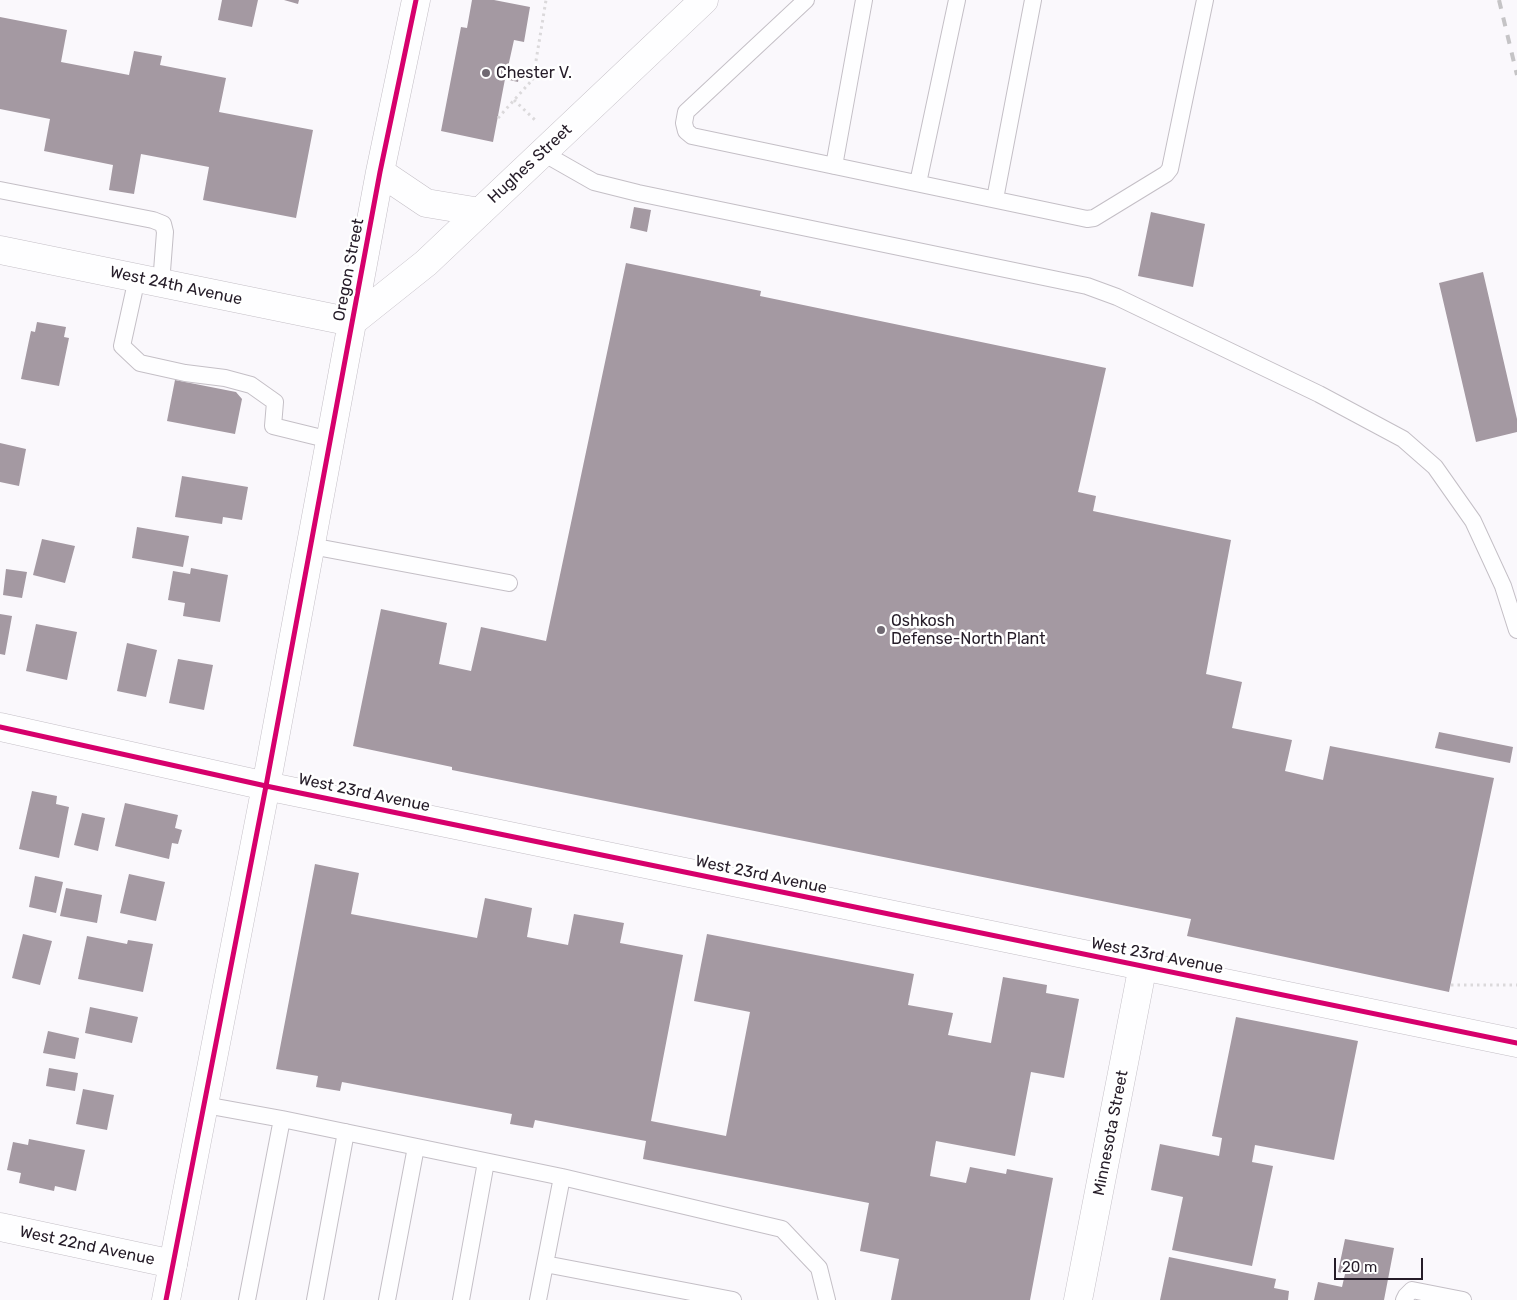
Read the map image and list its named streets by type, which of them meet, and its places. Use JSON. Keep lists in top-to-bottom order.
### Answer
{
  "streets": {
    "street": [
      "Hughes Street",
      "Oregon Street",
      "West 24th Avenue",
      "West 23rd Avenue",
      "Minnesota Street",
      "West 22nd Avenue"
    ]
  },
  "crossings": [
    ["Hughes Street", "Oregon Street"],
    ["Hughes Street", "West 24th Avenue"],
    ["Oregon Street", "West 24th Avenue"],
    ["Oregon Street", "West 23rd Avenue"],
    ["Oregon Street", "West 22nd Avenue"],
    ["West 23rd Avenue", "Minnesota Street"]
  ],
  "places": ["Chester V.", "Oshkosh Defense-North Plant"],
  "scale_bar": "20 m"
}
